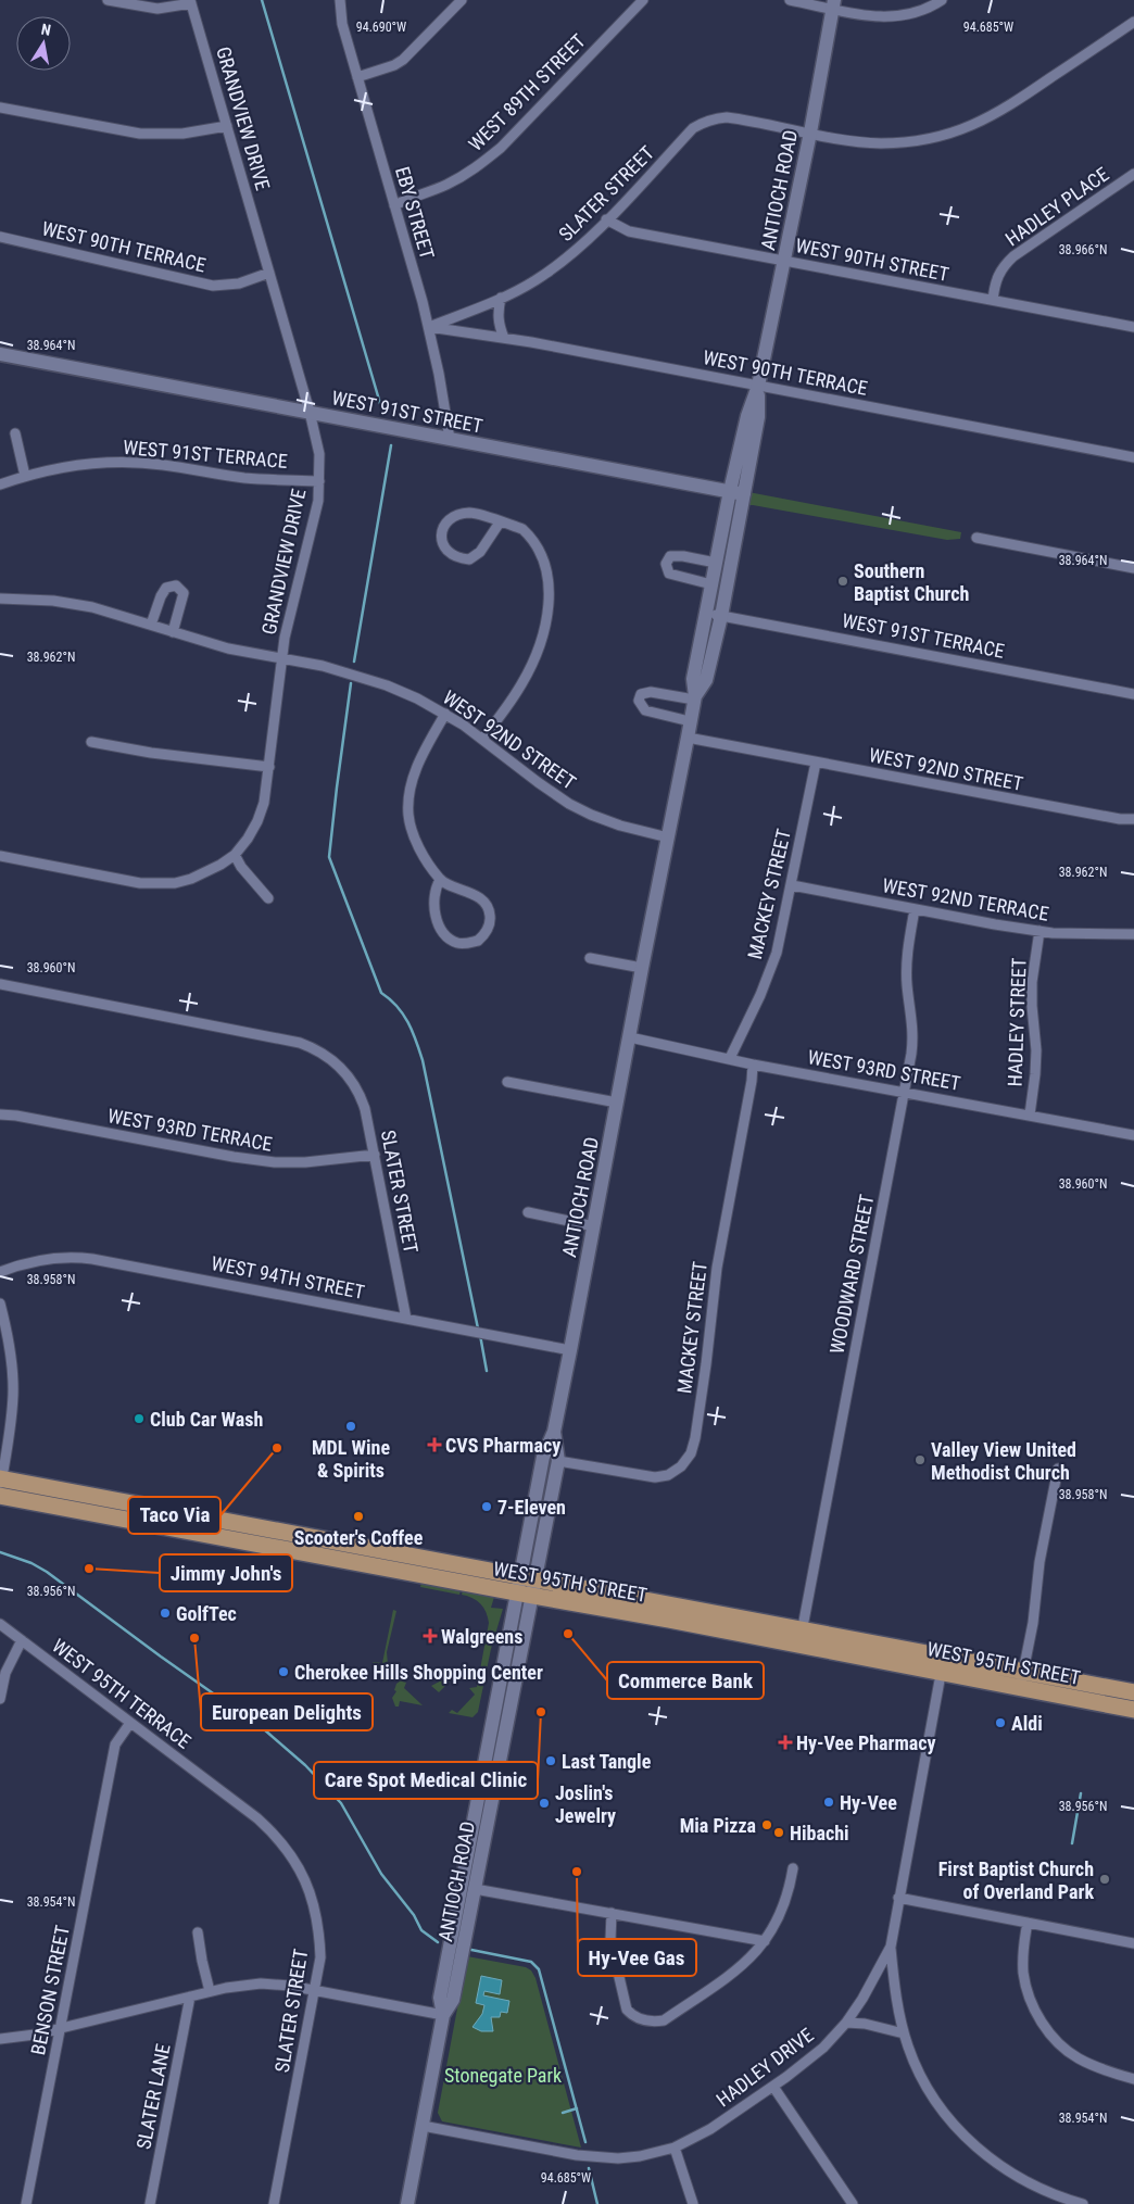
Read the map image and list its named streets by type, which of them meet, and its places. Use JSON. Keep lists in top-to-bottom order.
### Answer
{
  "streets": {
    "main road": ["ANTIOCH ROAD", "WEST 91ST STREET", "WEST 95TH STREET"],
    "street": [
      "WEST 89TH STREET",
      "GRANDVIEW DRIVE",
      "SLATER STREET",
      "HADLEY PLACE",
      "EBY STREET",
      "WEST 90TH TERRACE",
      "WEST 90TH STREET",
      "WEST 91ST TERRACE",
      "WEST 92ND STREET",
      "MACKEY STREET",
      "WEST 92ND TERRACE",
      "HADLEY STREET",
      "WEST 93RD STREET",
      "WEST 93RD TERRACE",
      "WOODWARD STREET",
      "WEST 94TH STREET",
      "WEST 95TH TERRACE",
      "BENSON STREET",
      "HADLEY DRIVE",
      "SLATER LANE"
    ]
  },
  "crossings": [
    ["WEST 89TH STREET", "EBY STREET"],
    ["GRANDVIEW DRIVE", "WEST 90TH TERRACE"],
    ["GRANDVIEW DRIVE", "WEST 91ST STREET"],
    ["GRANDVIEW DRIVE", "WEST 91ST TERRACE"],
    ["GRANDVIEW DRIVE", "WEST 92ND STREET"],
    ["ANTIOCH ROAD", "SLATER STREET"],
    ["ANTIOCH ROAD", "WEST 90TH TERRACE"],
    ["ANTIOCH ROAD", "WEST 90TH STREET"],
    ["ANTIOCH ROAD", "WEST 91ST STREET"],
    ["ANTIOCH ROAD", "WEST 91ST TERRACE"],
    ["ANTIOCH ROAD", "WEST 92ND STREET"],
    ["ANTIOCH ROAD", "MACKEY STREET"],
    ["ANTIOCH ROAD", "WEST 93RD STREET"],
    ["ANTIOCH ROAD", "WEST 94TH STREET"],
    ["ANTIOCH ROAD", "WEST 95TH STREET"],
    ["ANTIOCH ROAD", "HADLEY DRIVE"],
    ["SLATER STREET", "EBY STREET"],
    ["SLATER STREET", "WEST 90TH TERRACE"],
    ["SLATER STREET", "WEST 90TH STREET"],
    ["SLATER STREET", "WEST 93RD TERRACE"],
    ["SLATER STREET", "WEST 94TH STREET"],
    ["SLATER STREET", "WEST 95TH TERRACE"],
    ["HADLEY PLACE", "WEST 90TH STREET"],
    ["EBY STREET", "WEST 90TH TERRACE"],
    ["EBY STREET", "WEST 91ST STREET"],
    ["WEST 92ND STREET", "MACKEY STREET"],
    ["MACKEY STREET", "WEST 92ND TERRACE"],
    ["MACKEY STREET", "WEST 93RD STREET"],
    ["WEST 92ND TERRACE", "HADLEY STREET"],
    ["WEST 92ND TERRACE", "WOODWARD STREET"],
    ["HADLEY STREET", "WEST 93RD STREET"],
    ["WEST 93RD STREET", "WOODWARD STREET"],
    ["WOODWARD STREET", "WEST 95TH STREET"],
    ["WEST 95TH STREET", "HADLEY DRIVE"],
    ["WEST 95TH TERRACE", "BENSON STREET"]
  ],
  "parks": ["Stonegate Park"],
  "places": {
    "other": [
      "Southern Baptist Church",
      "Club Car Wash",
      "MDL Wine & Spirits",
      "Taco Via",
      "Valley View United Methodist Church",
      "7-Eleven",
      "Scooter's Coffee",
      "Jimmy John's",
      "GolfTec",
      "Commerce Bank",
      "European Delights",
      "Cherokee Hills Shopping Center",
      "Care Spot Medical Clinic",
      "Aldi",
      "Last Tangle",
      "Hy-Vee",
      "Joslin's Jewelry",
      "Mia Pizza",
      "Hibachi",
      "Hy-Vee Gas",
      "First Baptist Church of Overland Park"
    ],
    "health": ["CVS Pharmacy", "Walgreens", "Hy-Vee Pharmacy"]
  },
  "north": "top",
  "coordinates": [
    "94.690°W",
    "94.685°W",
    "38.966°N",
    "38.964°N",
    "38.962°N",
    "38.960°N",
    "38.958°N",
    "38.956°N",
    "38.954°N"
  ]
}
